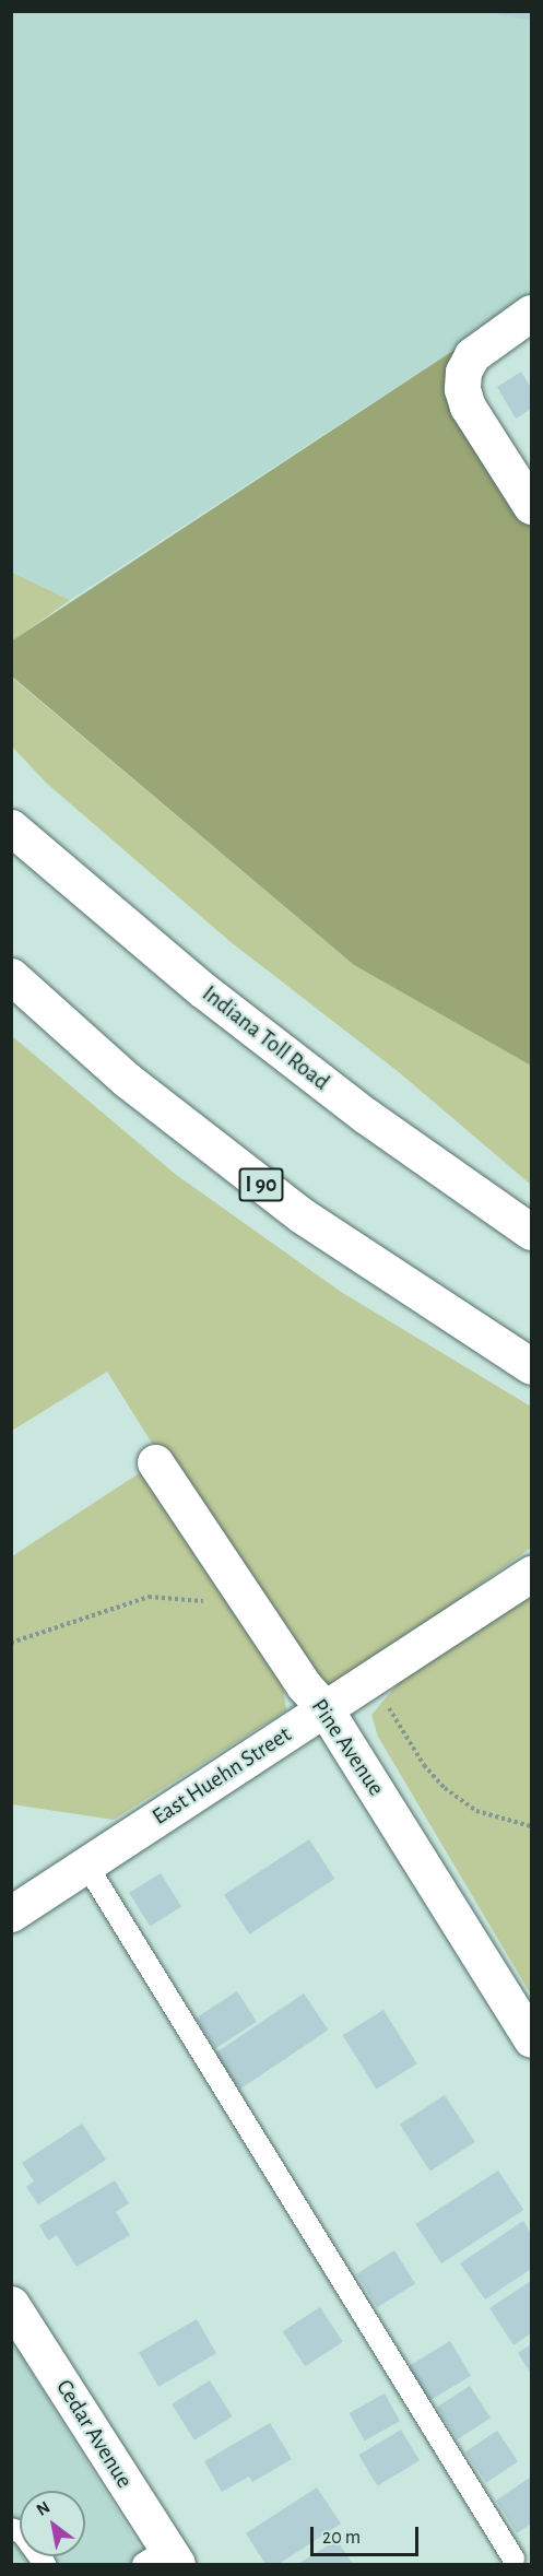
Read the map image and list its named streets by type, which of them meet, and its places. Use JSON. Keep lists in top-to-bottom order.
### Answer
{
  "streets": {
    "main road": [
      "Indiana Toll Road",
      "I 90",
      "Pine Avenue",
      "East Huehn Street",
      "Cedar Avenue"
    ]
  },
  "crossings": [
    ["Pine Avenue", "East Huehn Street"]
  ],
  "scale_bar": "20 m",
  "north": "top left"
}
